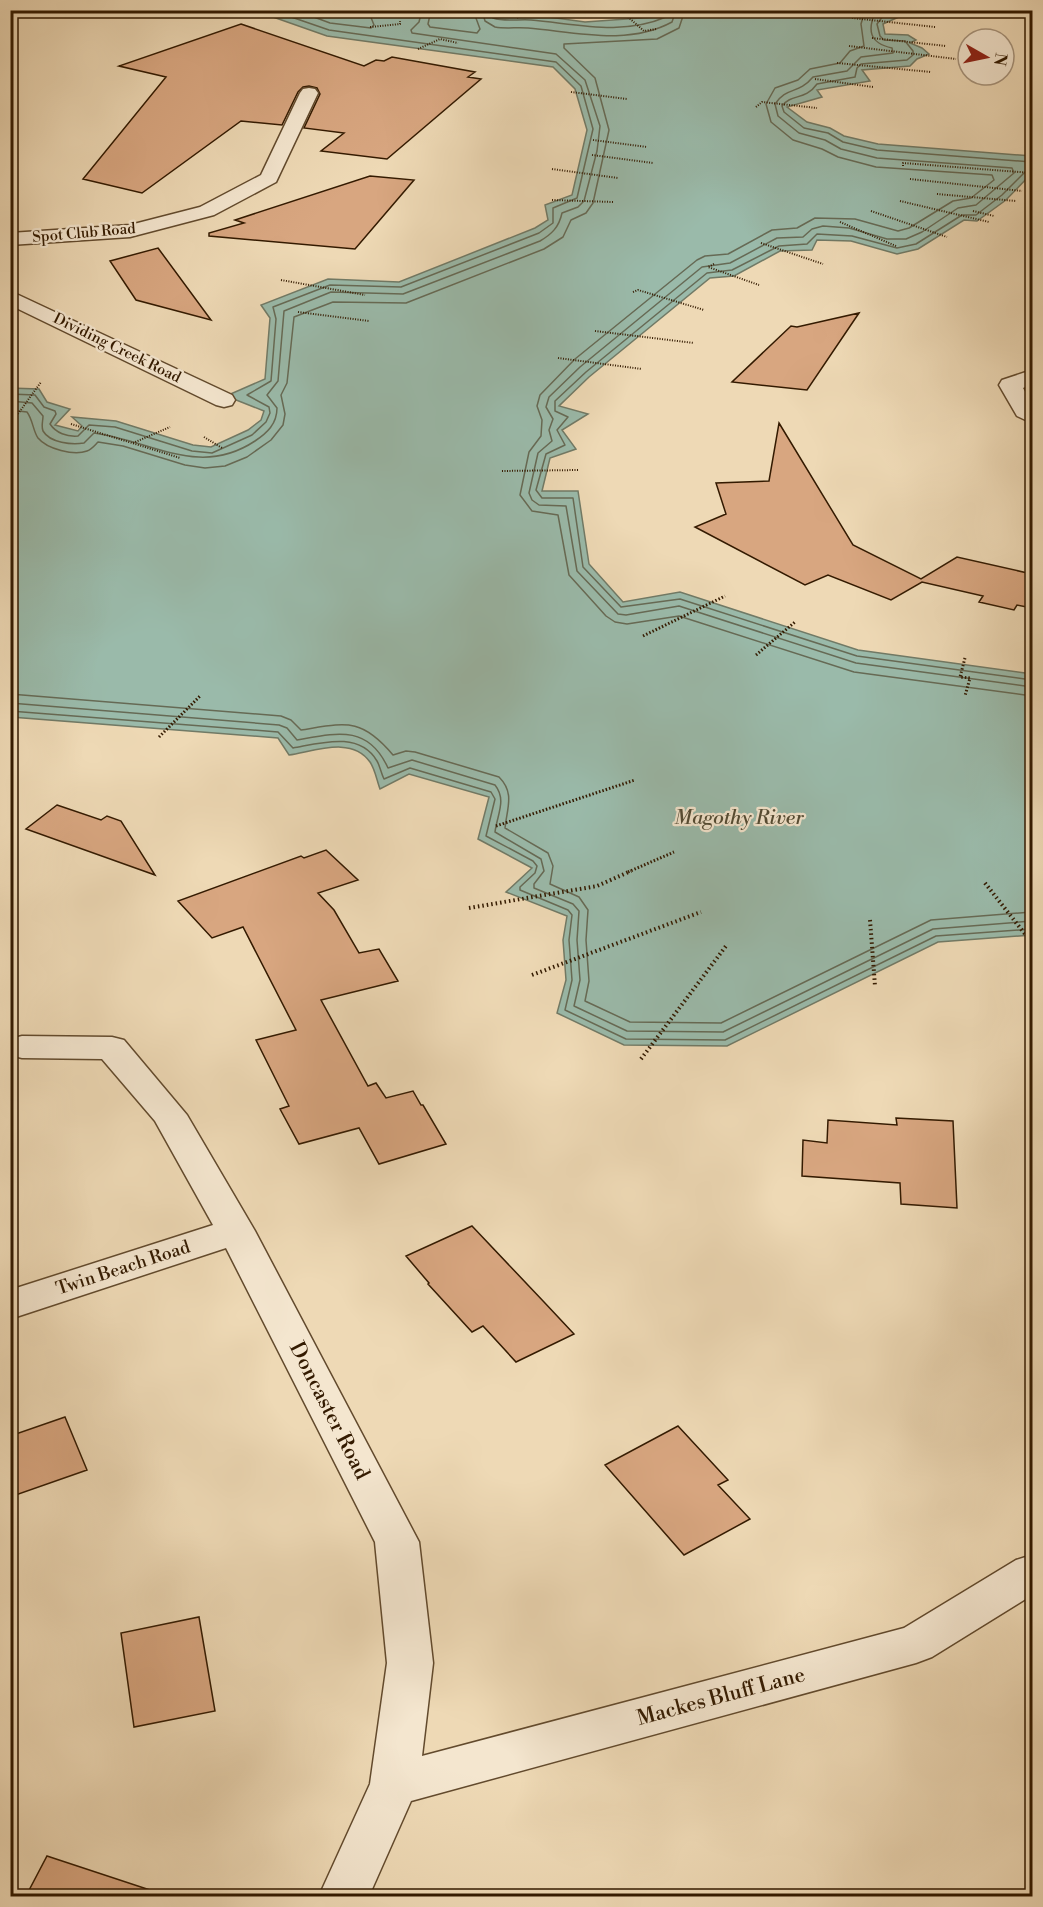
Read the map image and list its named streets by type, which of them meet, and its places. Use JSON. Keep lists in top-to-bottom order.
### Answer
{
  "streets": {
    "street": [
      "Spot Club Road",
      "Dividing Creek Road",
      "Twin Beach Road",
      "Doncaster Road",
      "Mackes Bluff Lane"
    ]
  },
  "crossings": [
    ["Twin Beach Road", "Doncaster Road"],
    ["Doncaster Road", "Mackes Bluff Lane"]
  ],
  "water": ["Magothy River"],
  "north": "right"
}
